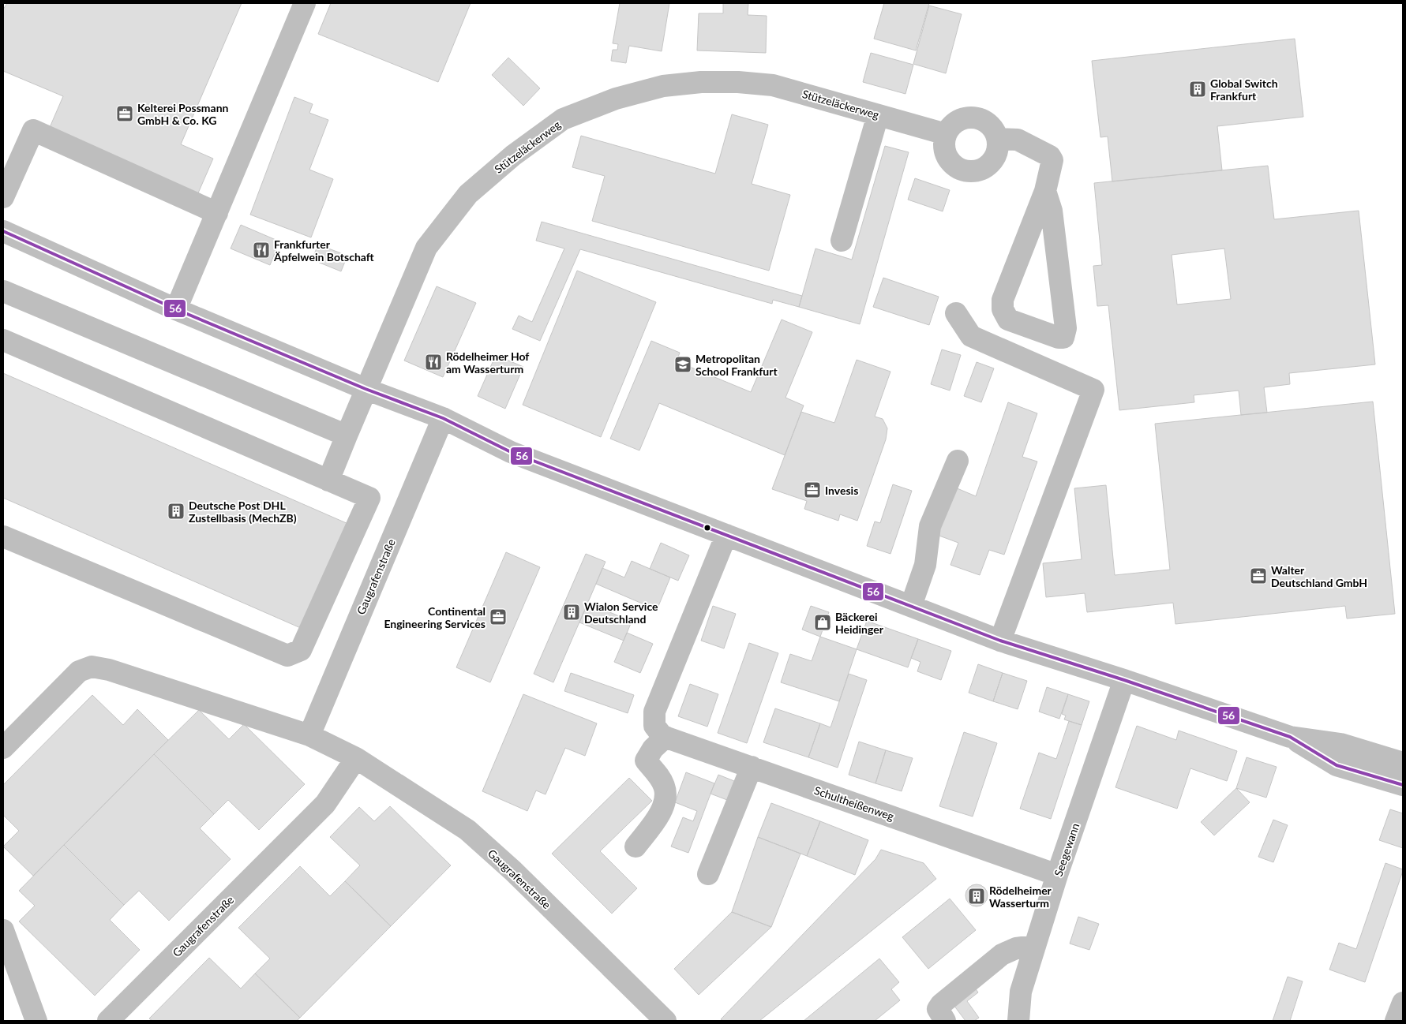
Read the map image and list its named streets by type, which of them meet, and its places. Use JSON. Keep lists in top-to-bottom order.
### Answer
{
  "streets": {
    "street": [
      "Stützeläckerweg",
      "Gaugrafenstraße",
      "Schultheißenweg",
      "Seegewann"
    ]
  },
  "crossings": [
    ["Schultheißenweg", "Seegewann"]
  ],
  "places": {
    "building": [
      "Global Switch Frankfurt",
      "Deutsche Post DHL Zustellbasis (MechZB)",
      "Wialon Service Deutschland",
      "Rödelheimer Wasserturm"
    ],
    "office": [
      "Kelterei Possmann GmbH & Co. KG",
      "Invesis",
      "Walter Deutschland GmbH",
      "Continental Engineering Services"
    ],
    "restaurant": ["Frankfurter Äpfelwein Botschaft", "Rödelheimer Hof am Wasserturm"],
    "school or university": ["Metropolitan School Frankfurt"],
    "shop": ["Bäckerei Heidinger"]
  },
  "lines": ["transit line 56"]
}
